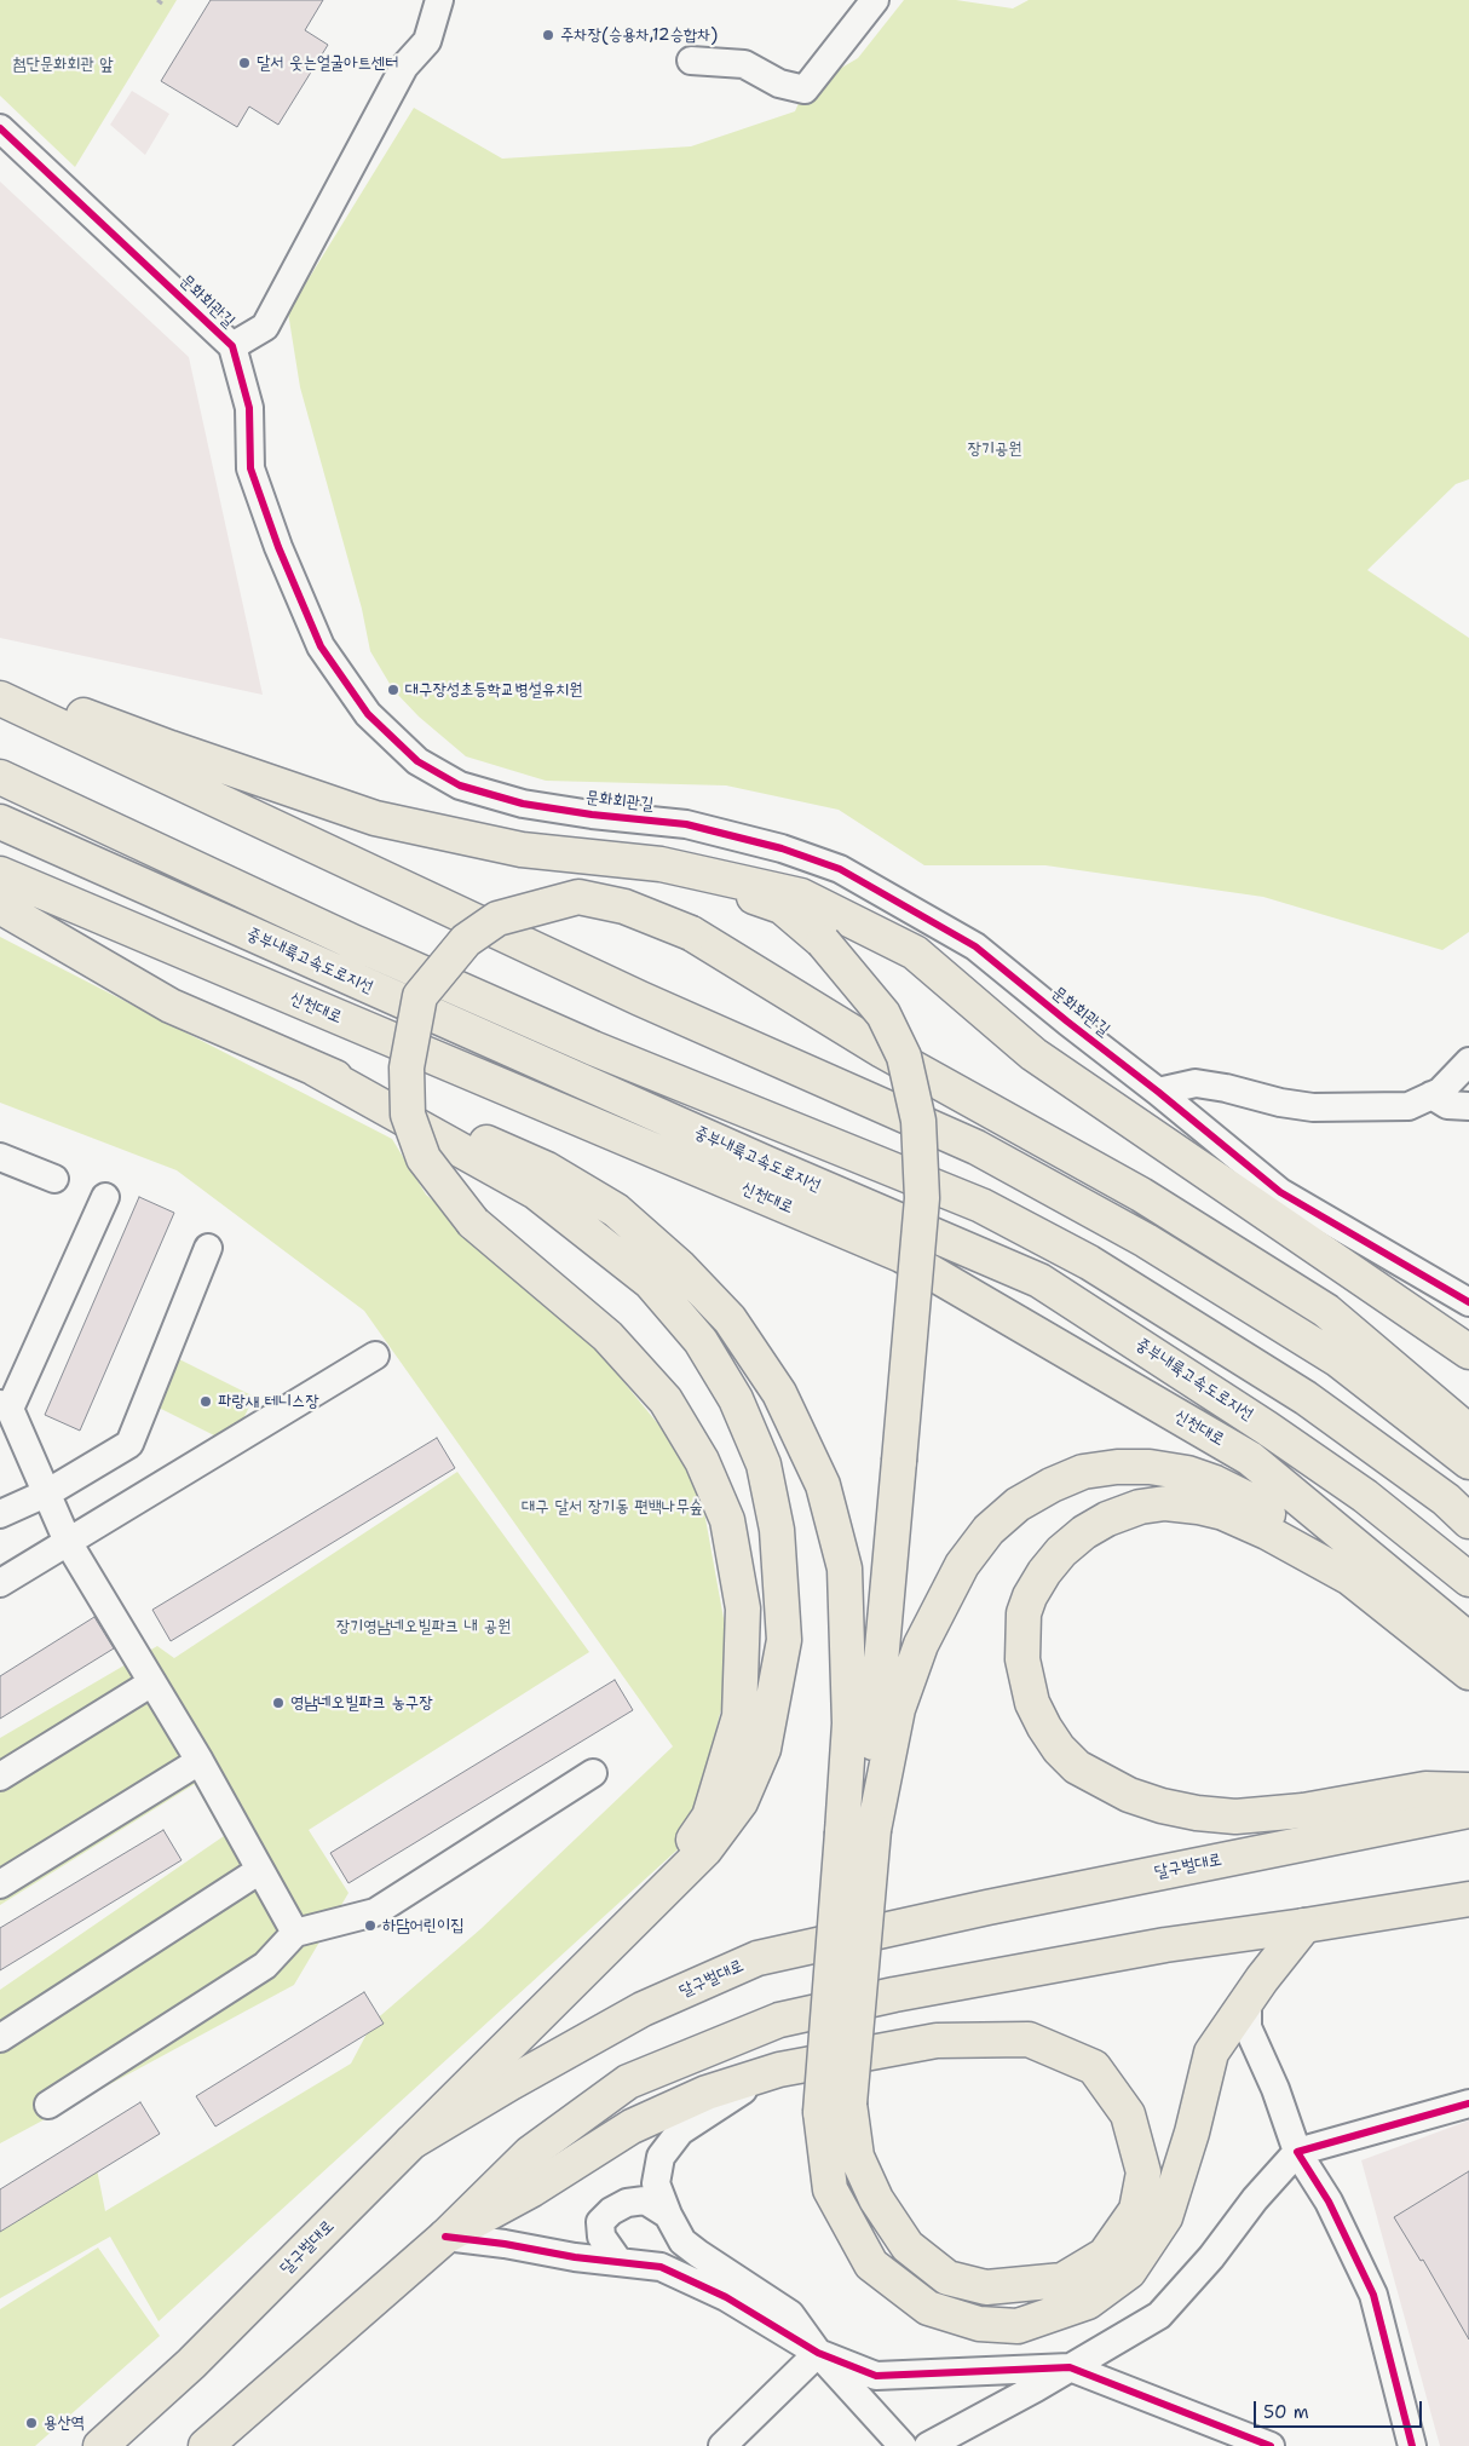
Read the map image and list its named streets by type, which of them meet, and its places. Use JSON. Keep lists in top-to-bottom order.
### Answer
{
  "streets": {
    "main road": ["중부내륙고속도로지선", "신천대로", "달구벌대로"],
    "street": ["문화회관길"]
  },
  "parks": [
    "첨단문화회관 앞",
    "장기공원",
    "대구 달서 장기동 편백나무숲",
    "장기영남네오빌파크 내 공원"
  ],
  "places": [
    "주차장(승용차,12승합차)",
    "달서 웃는얼굴아트센터",
    "대구장성초등학교병설유치원",
    "파랑새 테니스장",
    "영남네오빌파크 농구장",
    "하담어린이집",
    "용산역"
  ],
  "scale_bar": "50 m"
}
